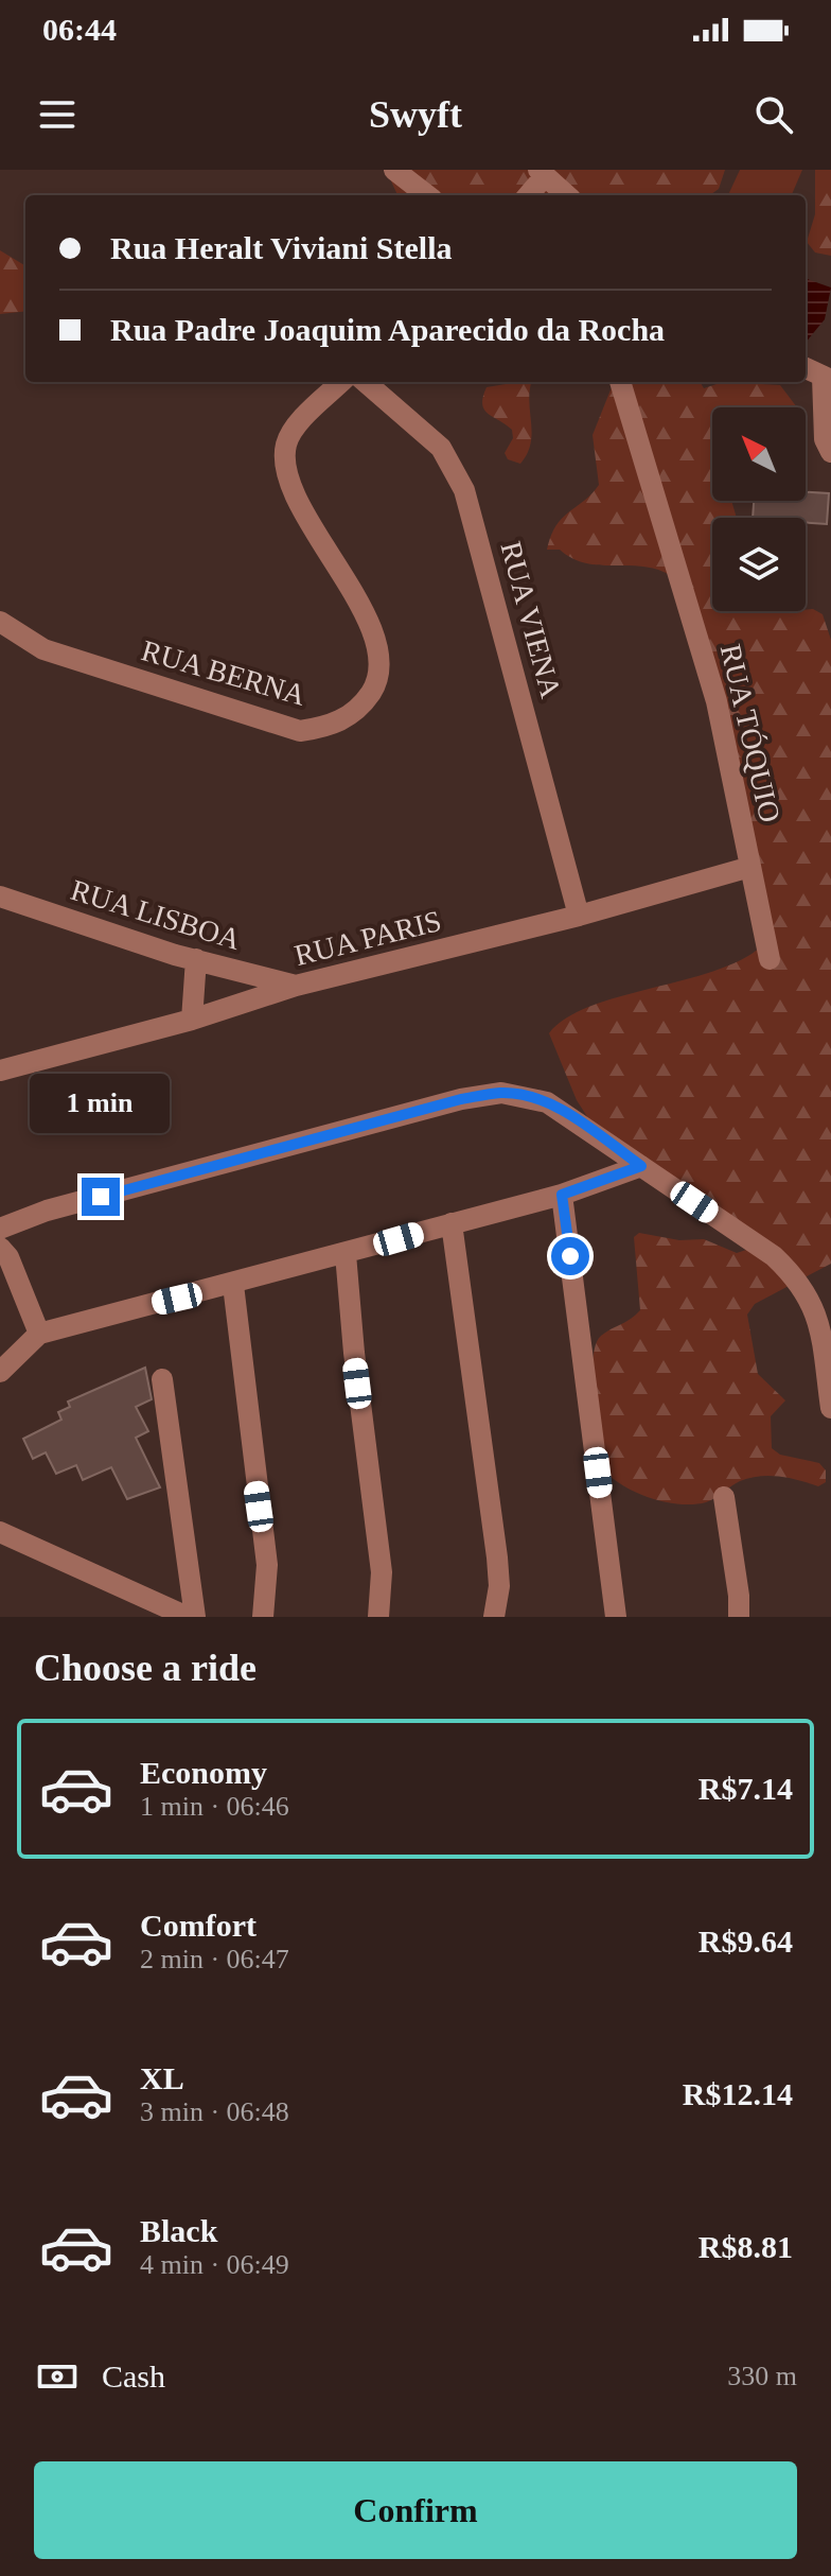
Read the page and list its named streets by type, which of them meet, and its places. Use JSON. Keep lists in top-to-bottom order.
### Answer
{
  "streets": {
    "street": [
      "RUA VIENA",
      "RUA BERNA",
      "RUA TÓQUIO",
      "RUA LISBOA",
      "RUA PARIS"
    ]
  },
  "crossings": [
    ["RUA VIENA", "RUA PARIS"],
    ["RUA TÓQUIO", "RUA PARIS"],
    ["RUA LISBOA", "RUA PARIS"]
  ],
  "north": "top left",
  "page": {
    "status": "06:44",
    "header": "Swyft",
    "banner": ["Rua Heralt Viviani Stella", "Rua Padre Joaquim Aparecido da Rocha"],
    "bubble": "1 min",
    "heading": "Choose a ride",
    "list": [
      {
        "name": "Economy",
        "note": "1 min · 06:46",
        "value": "R$7.14"
      },
      {
        "name": "Comfort",
        "note": "2 min · 06:47",
        "value": "R$9.64"
      },
      {
        "name": "XL",
        "note": "3 min · 06:48",
        "value": "R$12.14"
      },
      {
        "name": "Black",
        "note": "4 min · 06:49",
        "value": "R$8.81"
      }
    ],
    "pay": ["Cash", "330 m"],
    "buttons": "Confirm"
  }
}
